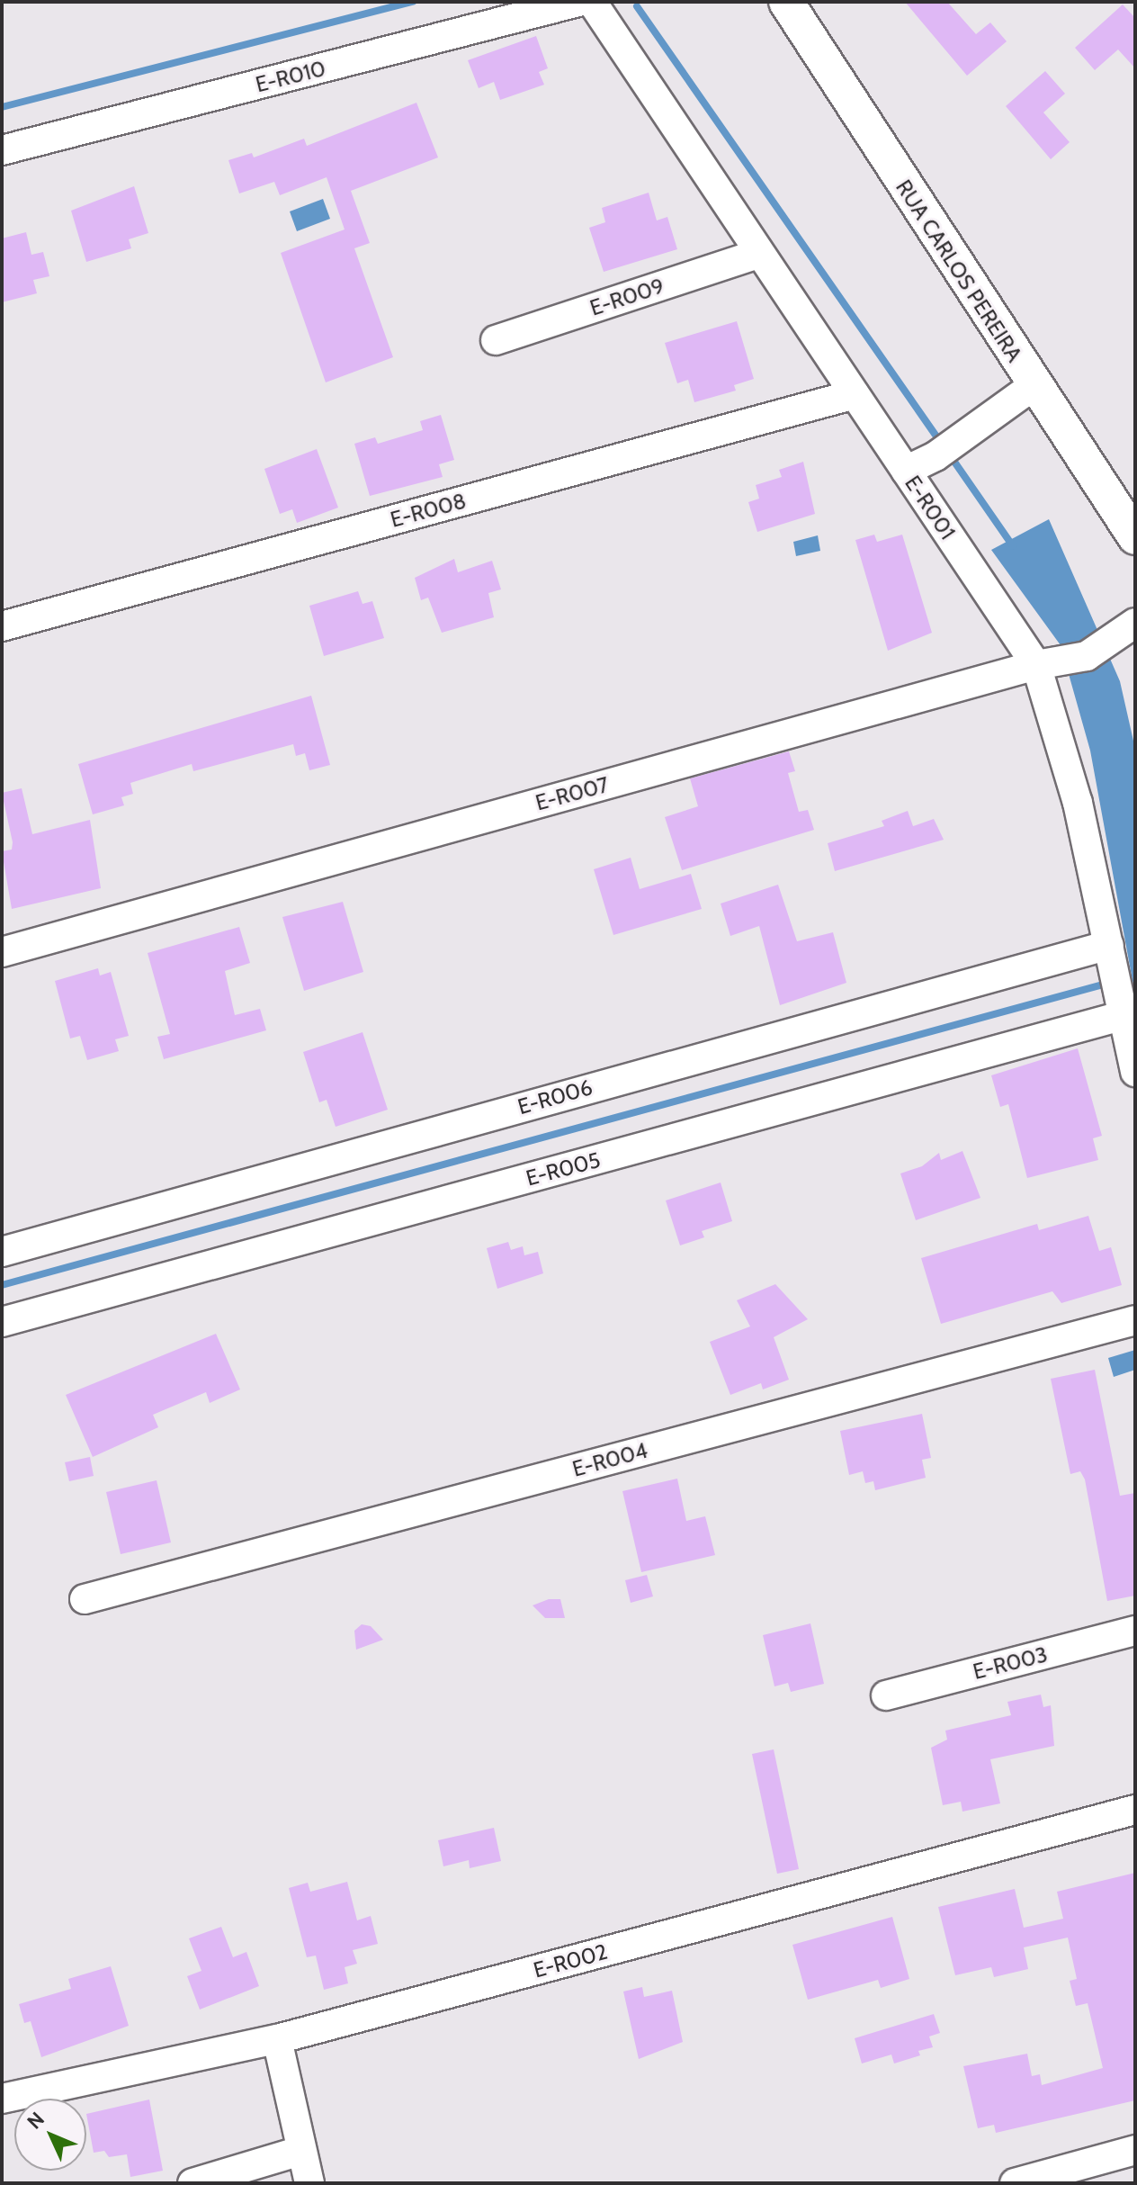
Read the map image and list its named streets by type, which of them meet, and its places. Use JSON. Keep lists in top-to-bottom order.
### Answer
{
  "streets": {
    "street": [
      "E-R010",
      "RUA CARLOS PEREIRA",
      "E-R009",
      "E-R001",
      "E-R008",
      "E-R007",
      "E-R006",
      "E-R005",
      "E-R004",
      "E-R003",
      "E-R002"
    ]
  },
  "crossings": [
    ["E-R009", "E-R001"],
    ["E-R001", "E-R008"],
    ["E-R001", "E-R007"],
    ["E-R001", "E-R006"],
    ["E-R001", "E-R005"]
  ],
  "north": "top left"
}
